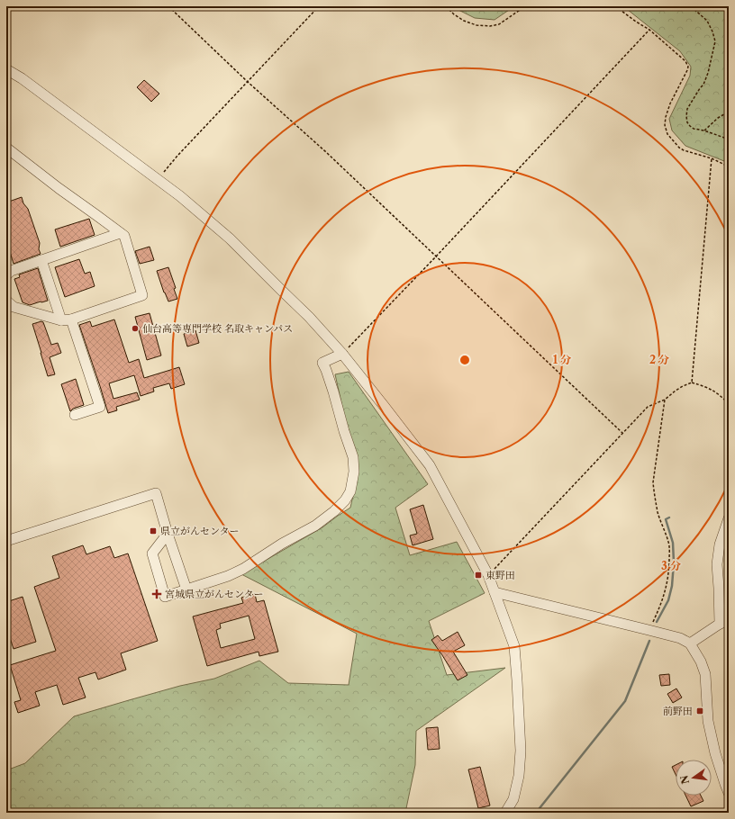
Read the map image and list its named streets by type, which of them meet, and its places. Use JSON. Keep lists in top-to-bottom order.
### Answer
{
  "places": {
    "other": ["仙台高等専門学校 名取キャンパス"],
    "transit": ["県立がんセンター", "東野田", "前野田"],
    "health": ["宮城県立がんセンター"]
  },
  "north": "left",
  "rings": ["1 分", "2 分", "3 分"]
}
